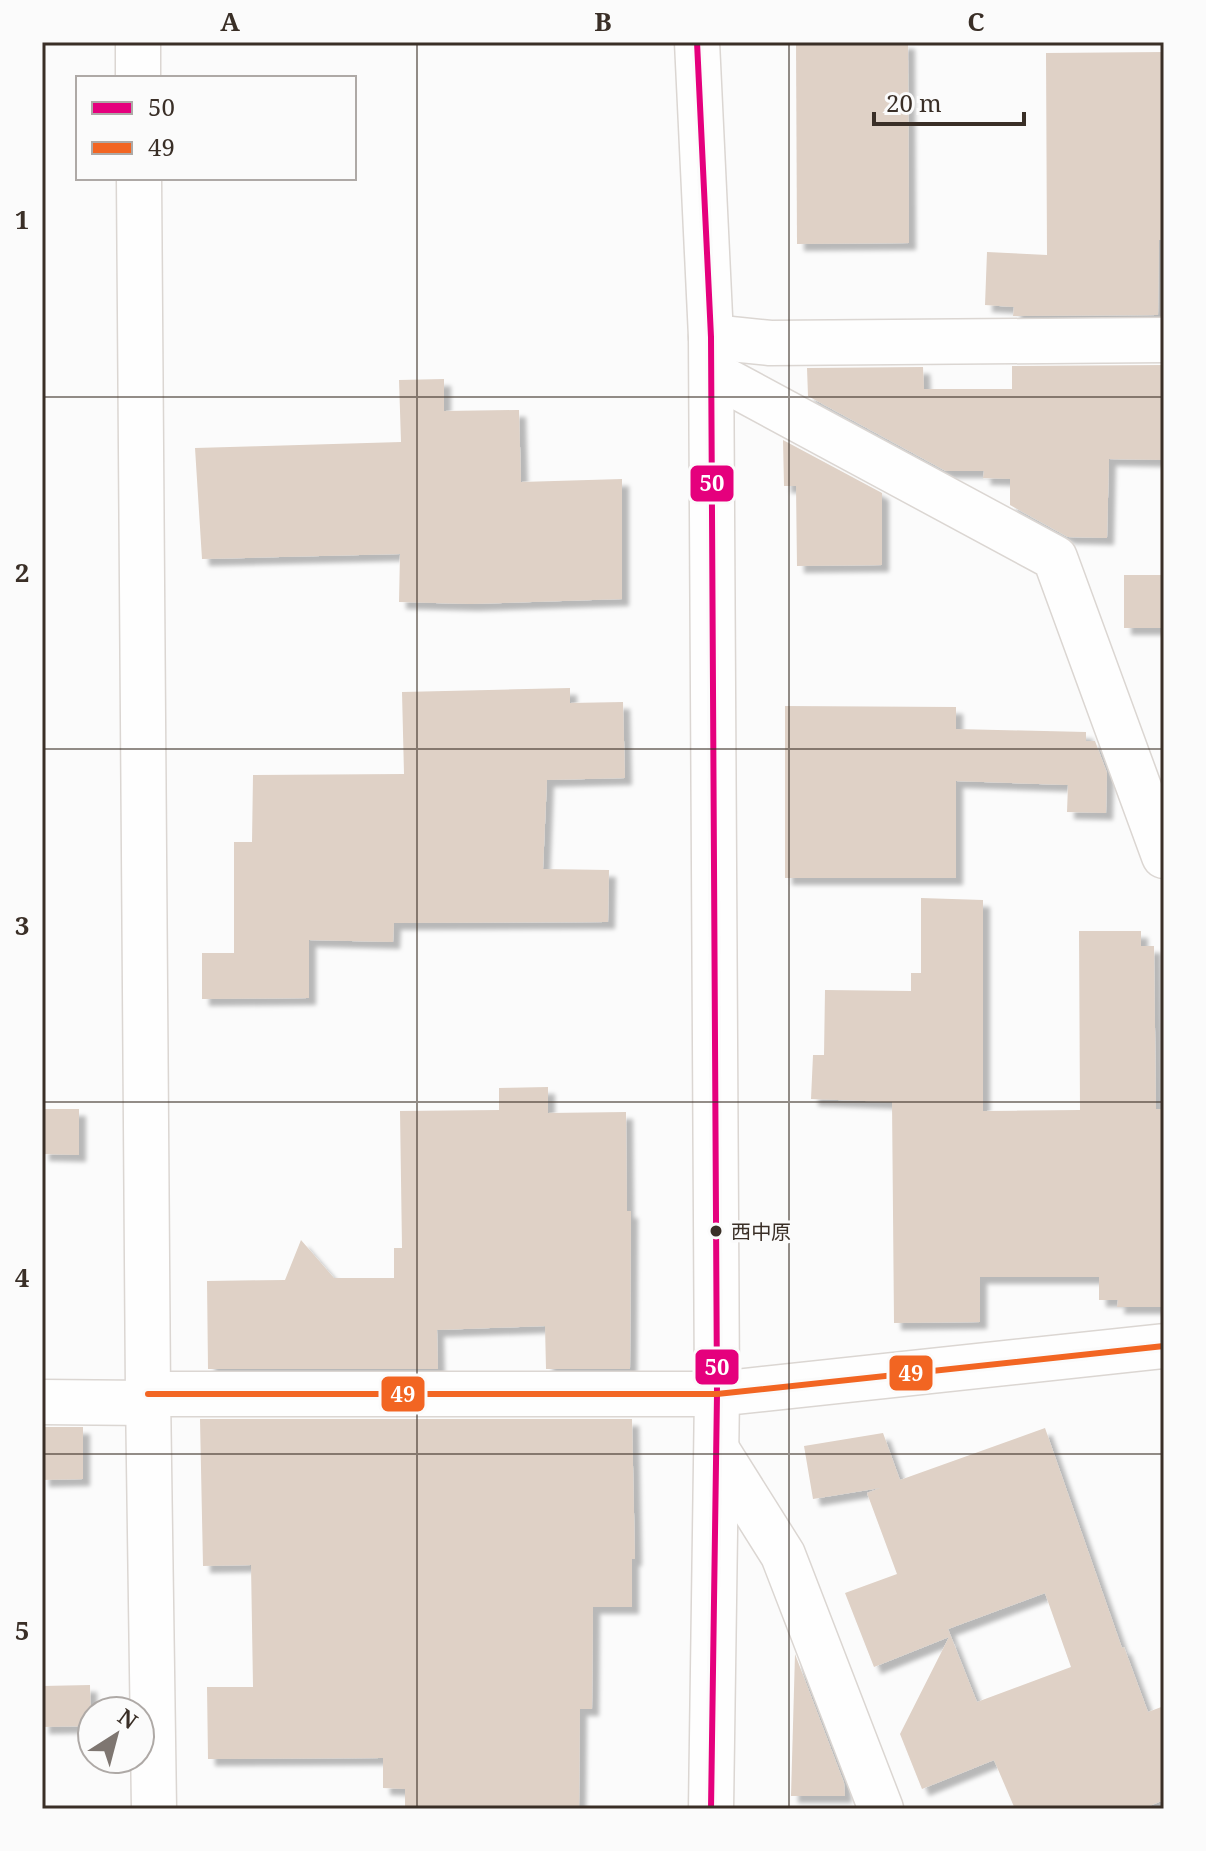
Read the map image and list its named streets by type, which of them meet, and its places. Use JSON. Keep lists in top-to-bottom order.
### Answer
{
  "places": ["西中原"],
  "lines": ["transit line 50", "transit line 49"],
  "legend": ["50", "49"],
  "scale_bar": "20 m",
  "north": "top right",
  "grid": {
    "columns": ["A", "B", "C"],
    "rows": [
      "1",
      "2",
      "3",
      "4",
      "5"
    ]
  }
}
